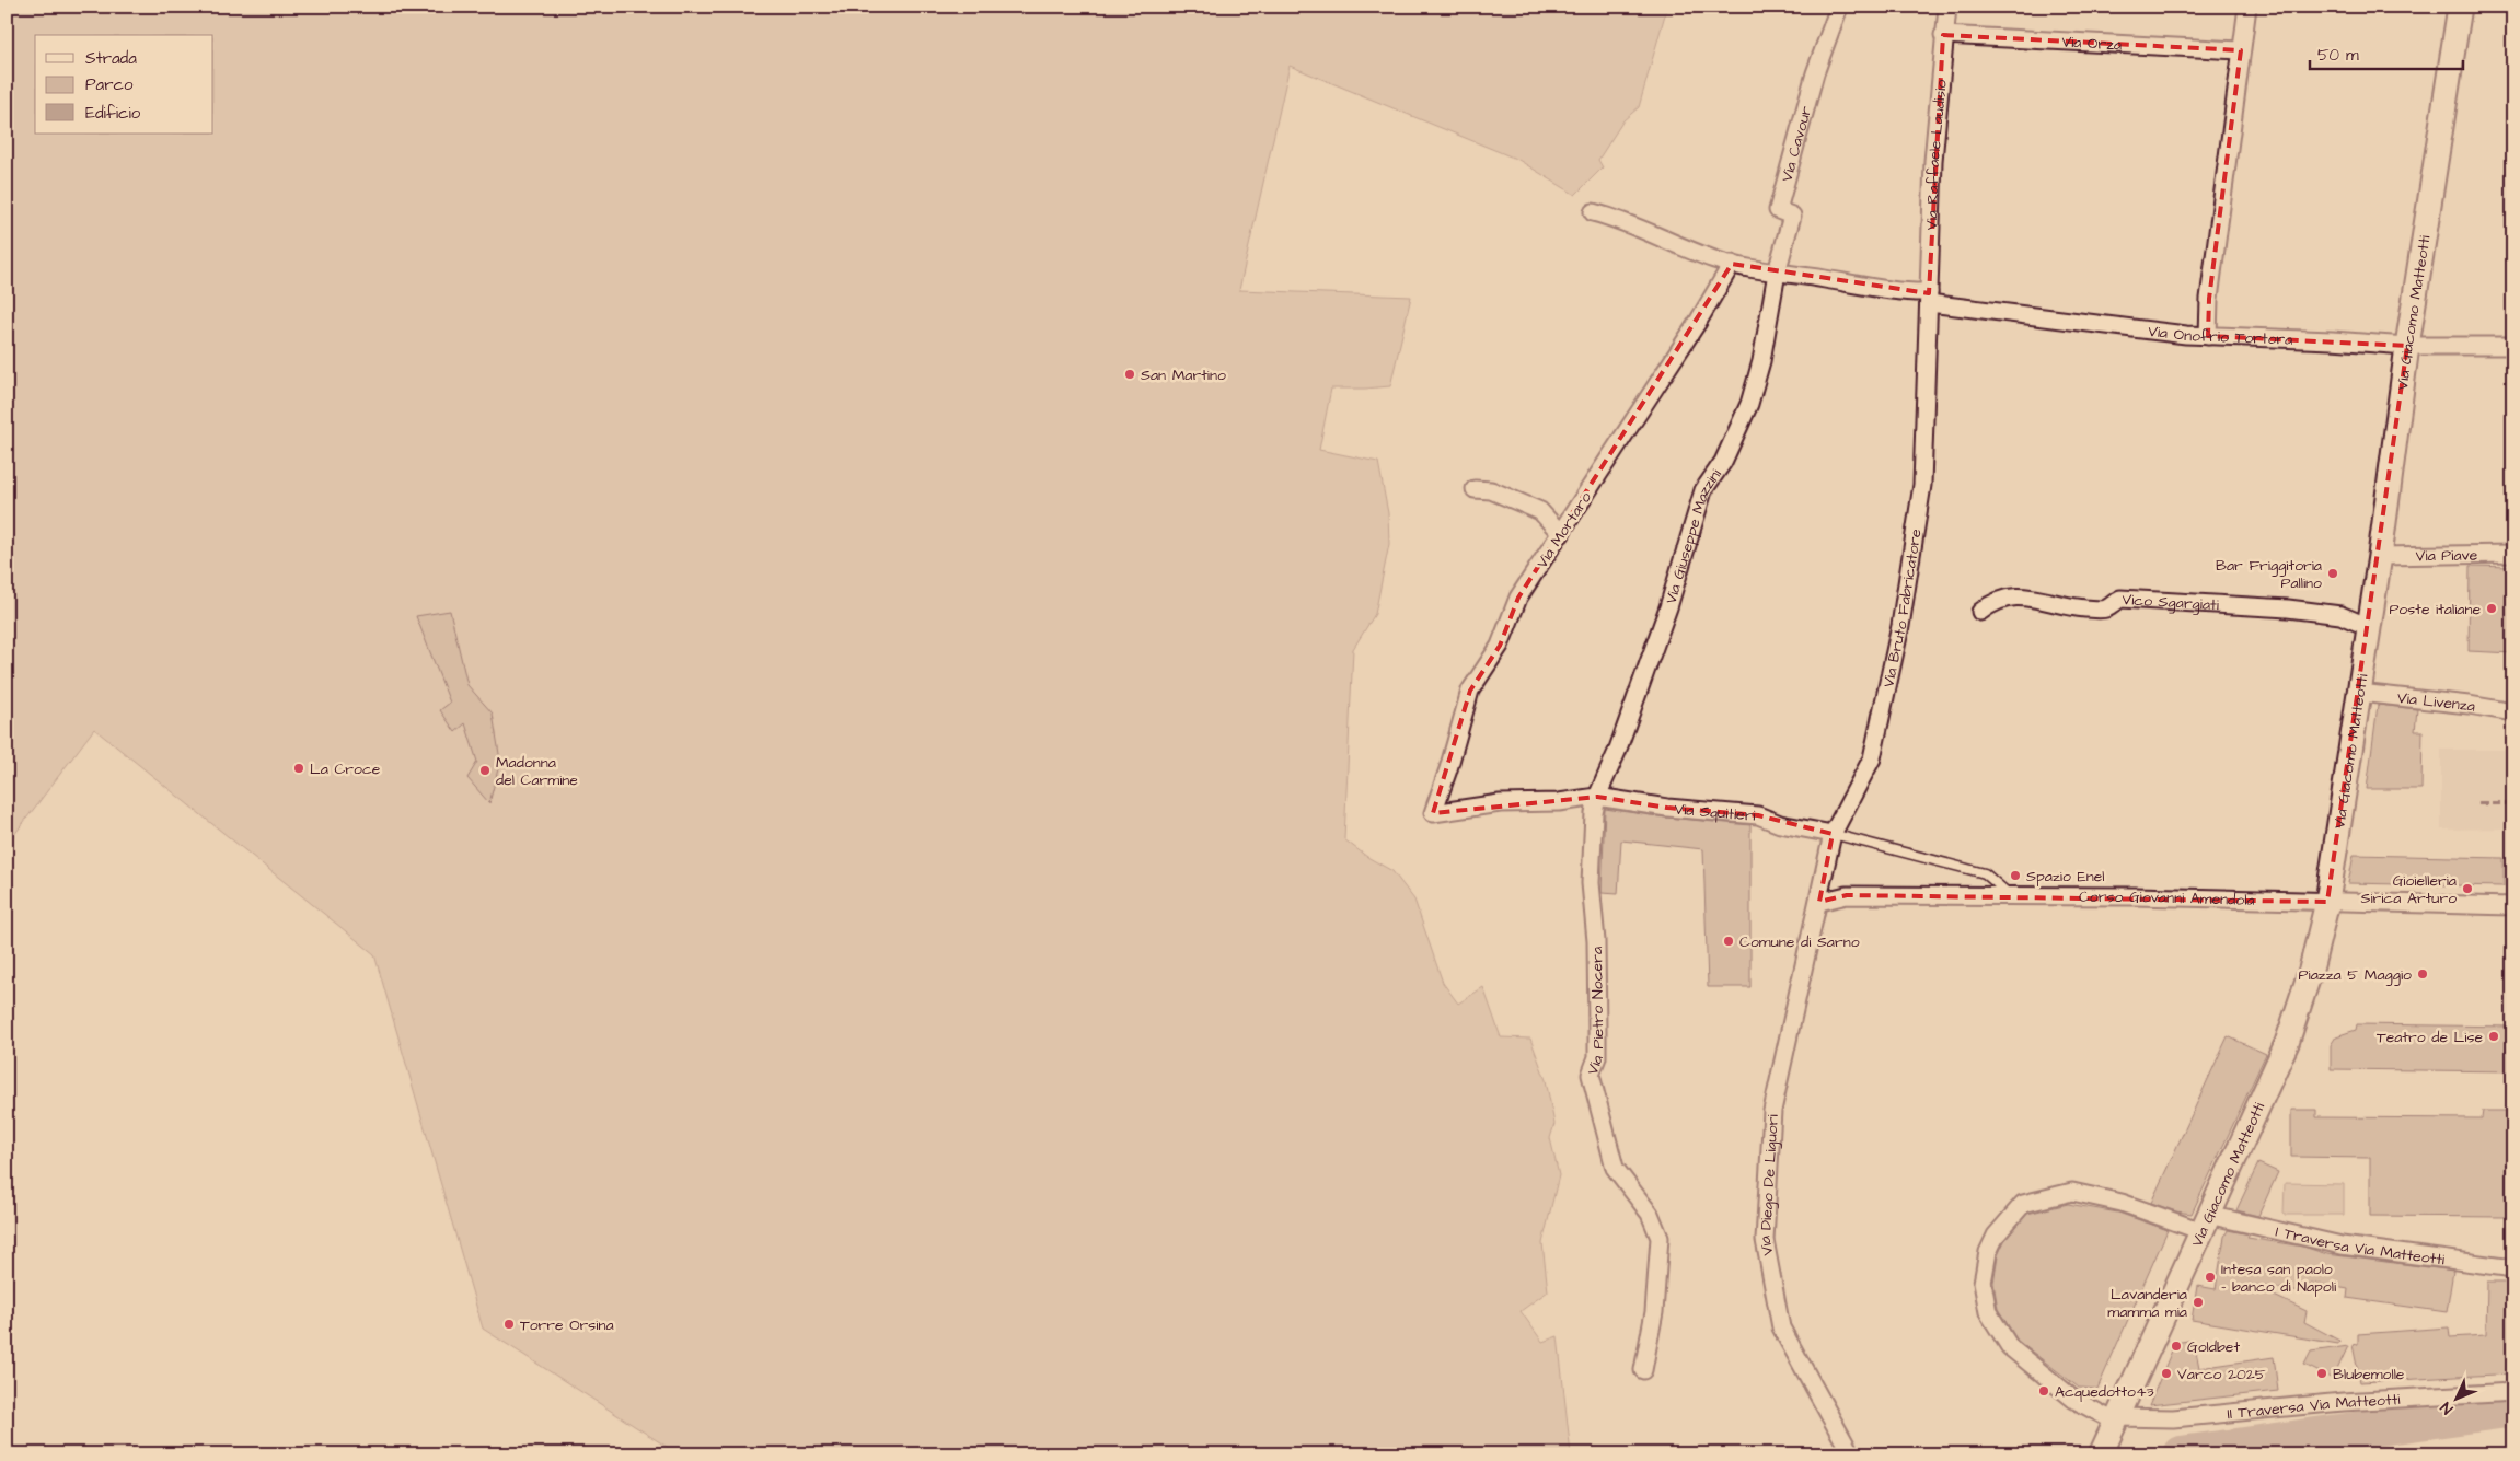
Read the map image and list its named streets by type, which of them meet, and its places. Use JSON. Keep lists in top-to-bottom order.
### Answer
{
  "streets": {
    "street": [
      "Via Orza",
      "Via Cavour",
      "Via Raffaele Laudisio",
      "Via Giacomo Matteotti",
      "Via Onofrio Tortora",
      "Via Mortaro",
      "Via Giuseppe Mazzini",
      "Via Piave",
      "Vico Sgargiati",
      "Via Bruto Fabricatore",
      "Via Livenza",
      "Via Squitieri",
      "Corso Giovanni Amendola",
      "Via Pietro Nocera",
      "Via Diego De Liguori",
      "I Traversa Via Matteotti",
      "II Traversa Via Matteotti"
    ]
  },
  "crossings": [
    ["Via Orza", "Via Raffaele Laudisio"],
    ["Via Cavour", "Via Onofrio Tortora"],
    ["Via Cavour", "Via Giuseppe Mazzini"],
    ["Via Raffaele Laudisio", "Via Onofrio Tortora"],
    ["Via Raffaele Laudisio", "Via Bruto Fabricatore"],
    ["Via Giacomo Matteotti", "Via Onofrio Tortora"],
    ["Via Giacomo Matteotti", "Via Piave"],
    ["Via Giacomo Matteotti", "Vico Sgargiati"],
    ["Via Giacomo Matteotti", "Via Livenza"],
    ["Via Giacomo Matteotti", "Corso Giovanni Amendola"],
    ["Via Giacomo Matteotti", "I Traversa Via Matteotti"],
    ["Via Giacomo Matteotti", "II Traversa Via Matteotti"],
    ["Via Onofrio Tortora", "Via Mortaro"],
    ["Via Onofrio Tortora", "Via Giuseppe Mazzini"],
    ["Via Onofrio Tortora", "Via Bruto Fabricatore"],
    ["Via Mortaro", "Via Squitieri"],
    ["Via Giuseppe Mazzini", "Via Squitieri"],
    ["Via Giuseppe Mazzini", "Via Pietro Nocera"],
    ["Via Bruto Fabricatore", "Via Squitieri"],
    ["Via Bruto Fabricatore", "Corso Giovanni Amendola"],
    ["Via Bruto Fabricatore", "Via Diego De Liguori"],
    ["Via Squitieri", "Via Pietro Nocera"],
    ["Corso Giovanni Amendola", "Via Diego De Liguori"],
    ["I Traversa Via Matteotti", "II Traversa Via Matteotti"]
  ],
  "places": [
    "San Martino",
    "Bar Friggitoria Pallino",
    "Poste italiane",
    "La Croce",
    "Madonna del Carmine",
    "Spazio Enel",
    "Gioielleria Sirica Arturo",
    "Comune di Sarno",
    "Piazza 5 Maggio",
    "Teatro de Lise",
    "Intesa san paolo - banco di Napoli",
    "Lavanderia mamma mia",
    "Torre Orsina",
    "Goldbet",
    "Varco 2025",
    "Blubemolle",
    "Acquedotto43"
  ],
  "legend": ["Strada", "Parco", "Edificio"],
  "scale_bar": "50 m",
  "north": "bottom left"
}
